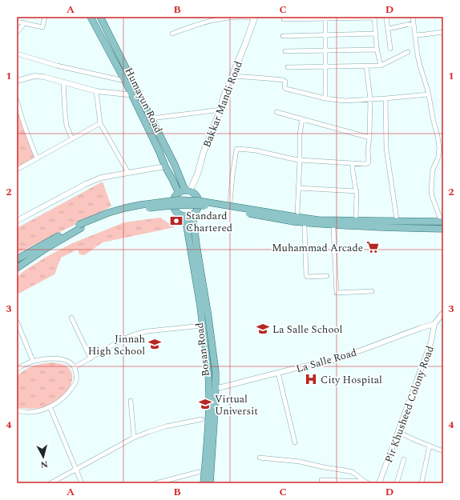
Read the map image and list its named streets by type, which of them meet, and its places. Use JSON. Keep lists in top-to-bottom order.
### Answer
{
  "streets": {
    "main road": ["Humayun Road", "Bakkar Mandi Road", "Bosan Road"],
    "street": ["La Salle Road", "Pir Khusheed Colony Road"]
  },
  "crossings": [
    ["Humayun Road", "Bakkar Mandi Road"],
    ["Humayun Road", "Bosan Road"],
    ["Bakkar Mandi Road", "Bosan Road"],
    ["Bosan Road", "La Salle Road"],
    ["La Salle Road", "Pir Khusheed Colony Road"]
  ],
  "places": {
    "bank": ["Standard Chartered"],
    "supermarket": ["Muhammad Arcade"],
    "school or university": ["La Salle School", "Jinnah High School", "Virtual Universit"],
    "hospital": ["City Hospital"]
  },
  "north": "bottom",
  "grid": {
    "columns": [
      "A",
      "B",
      "C",
      "D"
    ],
    "rows": [
      "1",
      "2",
      "3",
      "4"
    ]
  }
}
